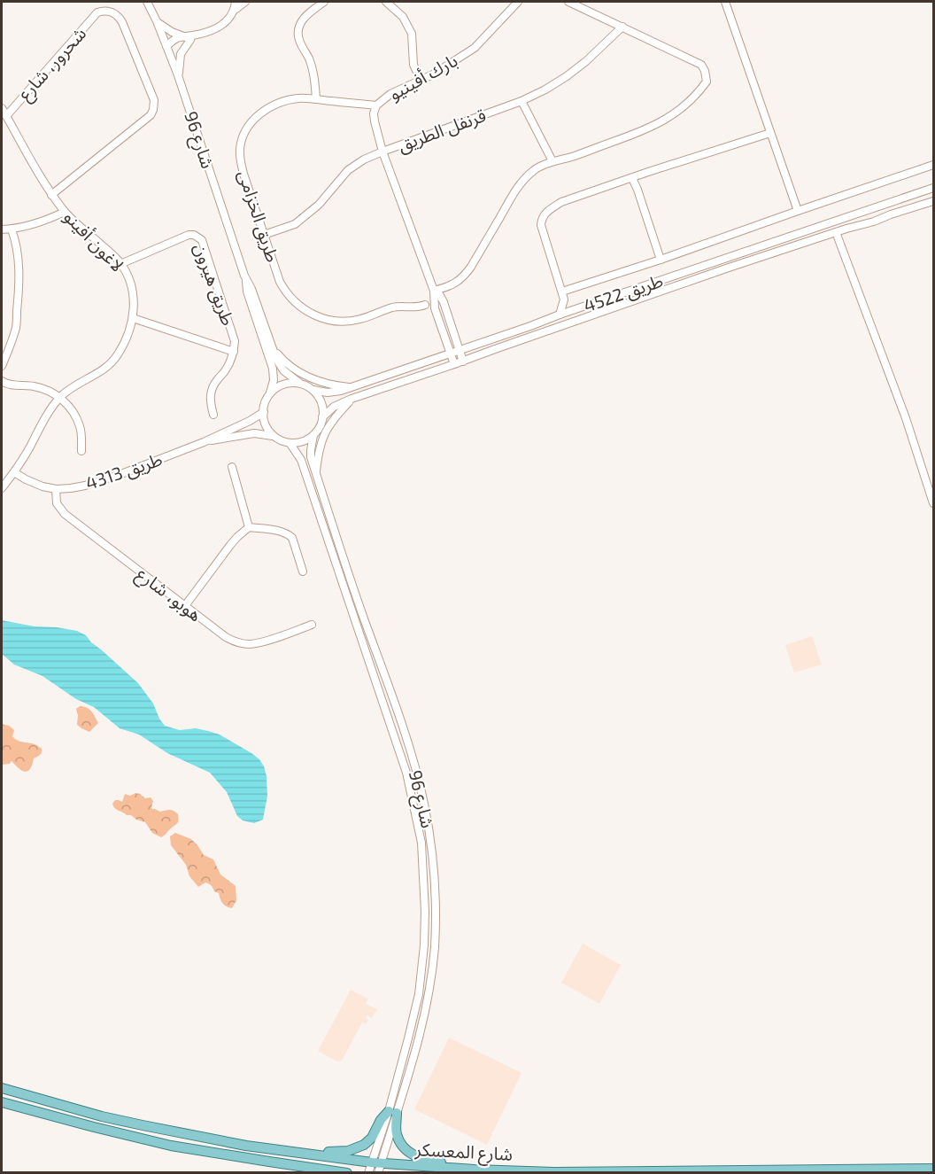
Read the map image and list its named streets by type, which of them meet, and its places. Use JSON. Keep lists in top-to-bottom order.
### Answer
{
  "streets": {
    "main road": ["شارع المعسكر"],
    "street": [
      "شحرور، شارع",
      "بارك أفينيو",
      "قرنفل الطريق",
      "شارع 96",
      "طريق الخزامى",
      "لاغون أفينو",
      "طريق هيرون",
      "طريق 4522",
      "طريق 4313",
      "هوبو، شارع"
    ]
  },
  "crossings": [
    ["شحرور، شارع", "لاغون أفينو"],
    ["بارك أفينيو", "قرنفل الطريق"],
    ["بارك أفينيو", "طريق الخزامى"],
    ["بارك أفينيو", "طريق 4522"],
    ["قرنفل الطريق", "طريق الخزامى"],
    ["شارع 96", "طريق 4522"],
    ["شارع 96", "طريق 4313"],
    ["شارع 96", "شارع المعسكر"],
    ["لاغون أفينو", "طريق هيرون"],
    ["لاغون أفينو", "طريق 4313"],
    ["طريق 4522", "طريق 4313"],
    ["طريق 4313", "هوبو، شارع"]
  ]
}
